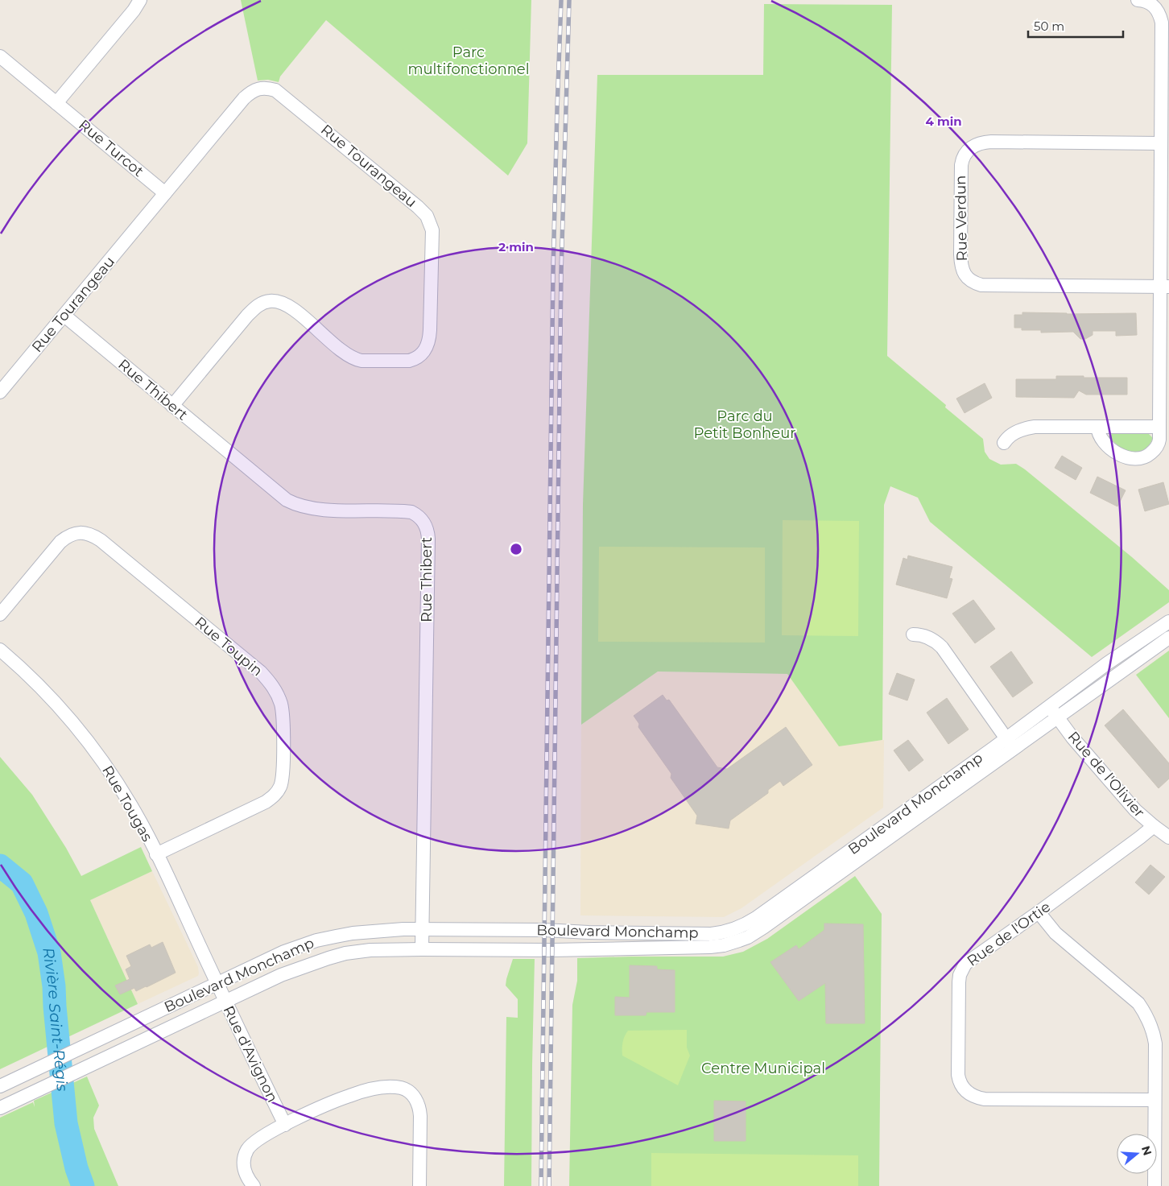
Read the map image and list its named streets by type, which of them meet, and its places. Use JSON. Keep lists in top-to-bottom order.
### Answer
{
  "streets": {
    "street": [
      "Rue Turcot",
      "Rue Tourangeau",
      "Rue Verdun",
      "Rue Thibert",
      "Rue Toupin",
      "Rue de l'Olivier",
      "Rue Tougas",
      "Boulevard Monchamp",
      "Rue de l'Ortie",
      "Rue d'Avignon"
    ]
  },
  "crossings": [
    ["Rue Turcot", "Rue Tourangeau"],
    ["Rue Tourangeau", "Rue Thibert"],
    ["Rue Thibert", "Boulevard Monchamp"],
    ["Rue Toupin", "Rue Tougas"],
    ["Rue de l'Olivier", "Boulevard Monchamp"],
    ["Rue de l'Olivier", "Rue de l'Ortie"],
    ["Rue Tougas", "Boulevard Monchamp"],
    ["Rue Tougas", "Rue d'Avignon"],
    ["Boulevard Monchamp", "Rue d'Avignon"]
  ],
  "water": ["Rivière Saint-Régis"],
  "parks": ["Parc multifonctionnel", "Parc du Petit Bonheur", "Centre Municipal"],
  "scale_bar": "50 m",
  "north": "right",
  "rings": ["4 min", "2 min"]
}
